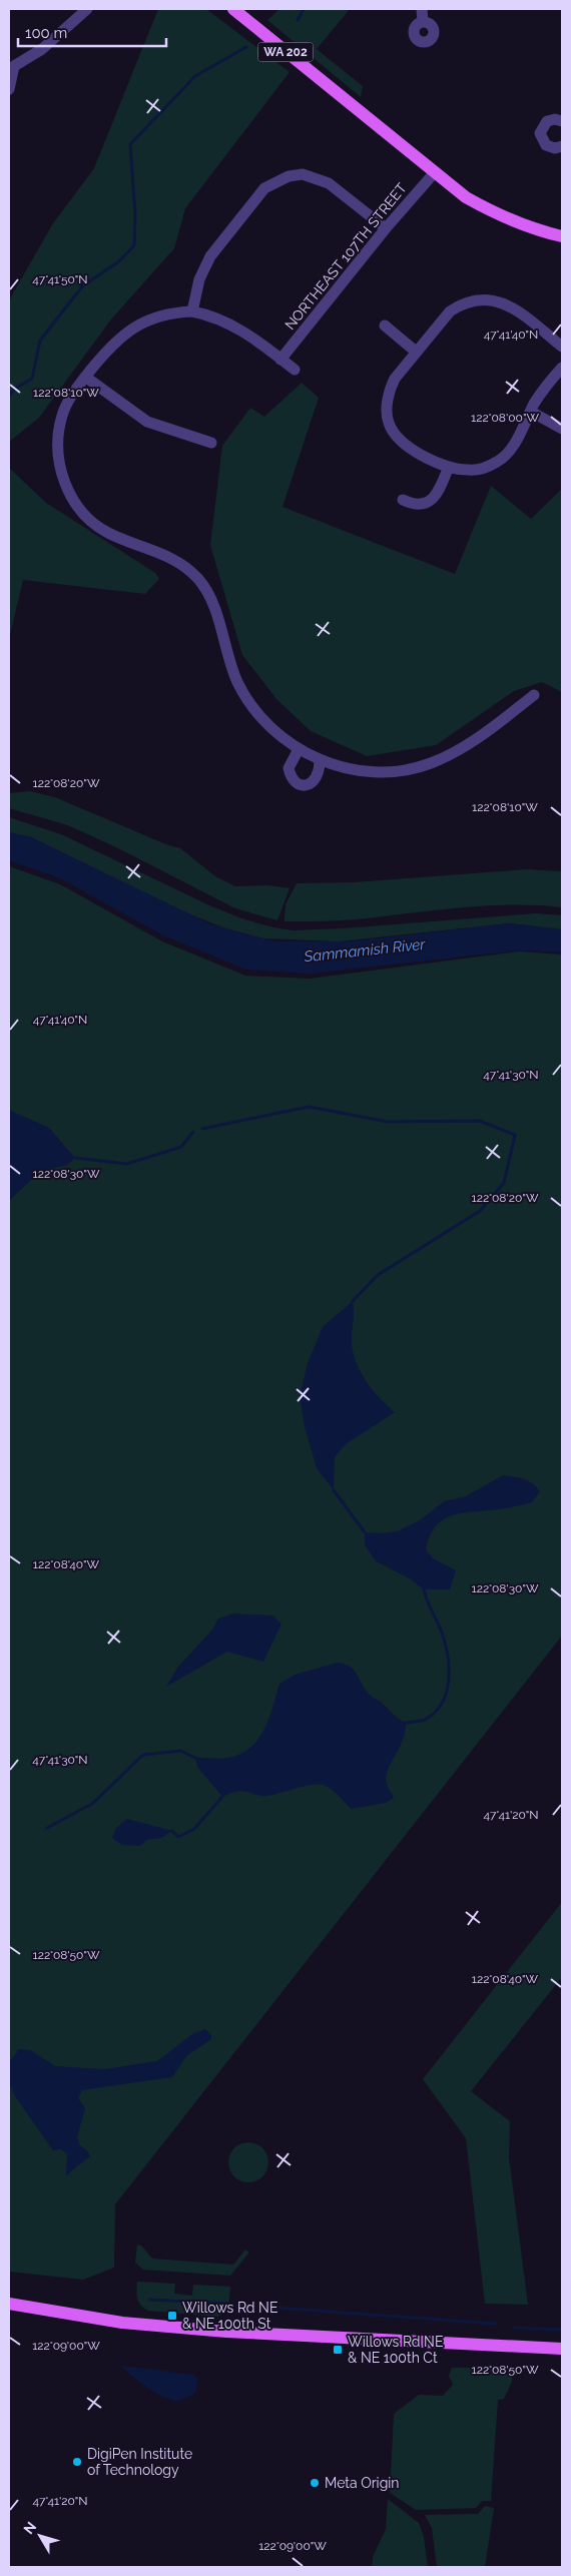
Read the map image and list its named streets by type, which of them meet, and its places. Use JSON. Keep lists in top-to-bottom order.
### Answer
{
  "streets": {
    "main road": ["WA 202"],
    "street": ["NORTHEAST 107TH STREET"]
  },
  "crossings": [
    ["WA 202", "NORTHEAST 107TH STREET"]
  ],
  "water": ["Sammamish River"],
  "places": {
    "transit": ["Willows Rd NE & NE 100th St", "Willows Rd NE & NE 100th Ct"],
    "other": ["DigiPen Institute of Technology", "Meta Origin"]
  },
  "scale_bar": "100 m",
  "north": "top left",
  "coordinates": [
    "47°41'50\"N",
    "47°41'40\"N",
    "122°08'10\"W",
    "122°08'00\"W",
    "122°08'20\"W",
    "47°41'30\"N",
    "122°08'30\"W",
    "122°08'40\"W",
    "47°41'20\"N",
    "122°08'50\"W",
    "122°09'00\"W"
  ]
}
